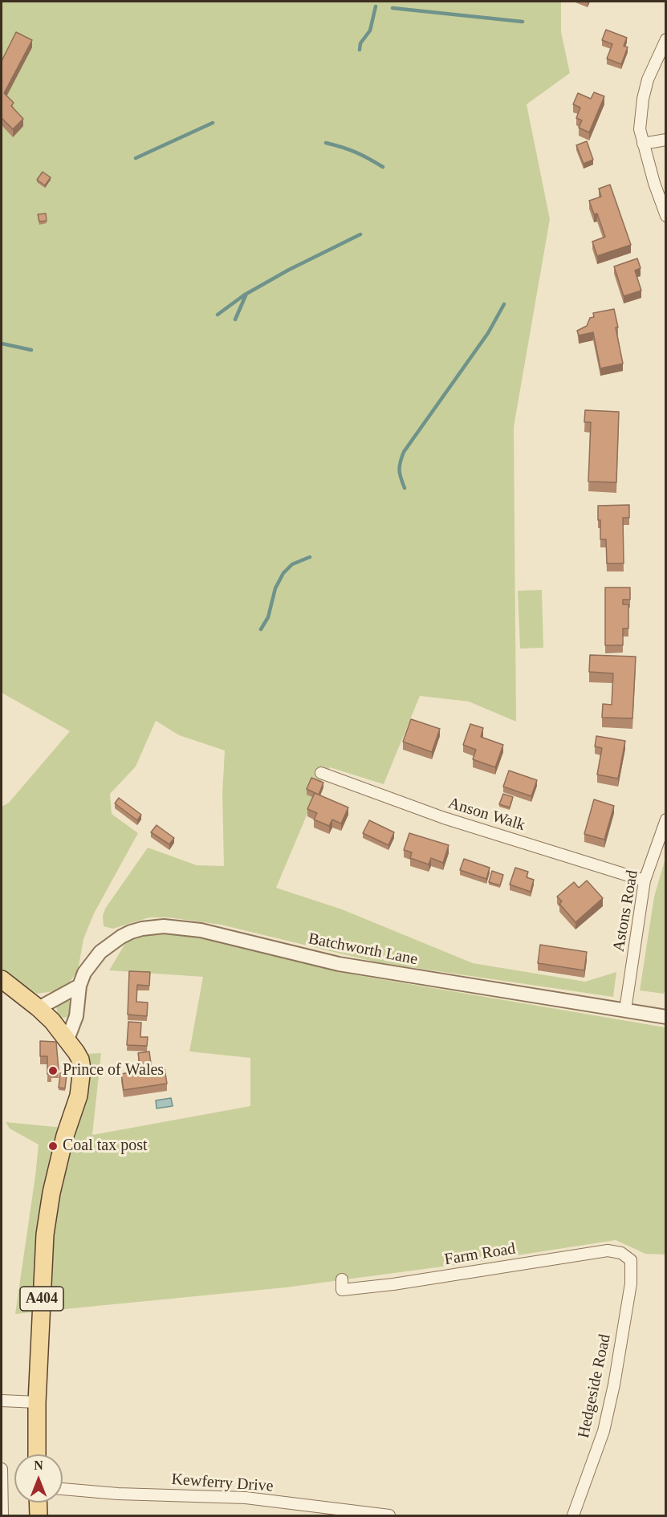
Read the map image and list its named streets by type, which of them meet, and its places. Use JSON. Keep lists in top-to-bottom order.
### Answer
{
  "streets": {
    "main road": ["A404"],
    "street": [
      "Anson Walk",
      "Astons Road",
      "Batchworth Lane",
      "Farm Road",
      "Hedgeside Road",
      "Kewferry Drive"
    ]
  },
  "crossings": [
    ["Anson Walk", "Astons Road"],
    ["Astons Road", "Batchworth Lane"],
    ["Batchworth Lane", "A404"],
    ["Farm Road", "Hedgeside Road"]
  ],
  "places": ["Prince of Wales", "Coal tax post"],
  "north": "top"
}
